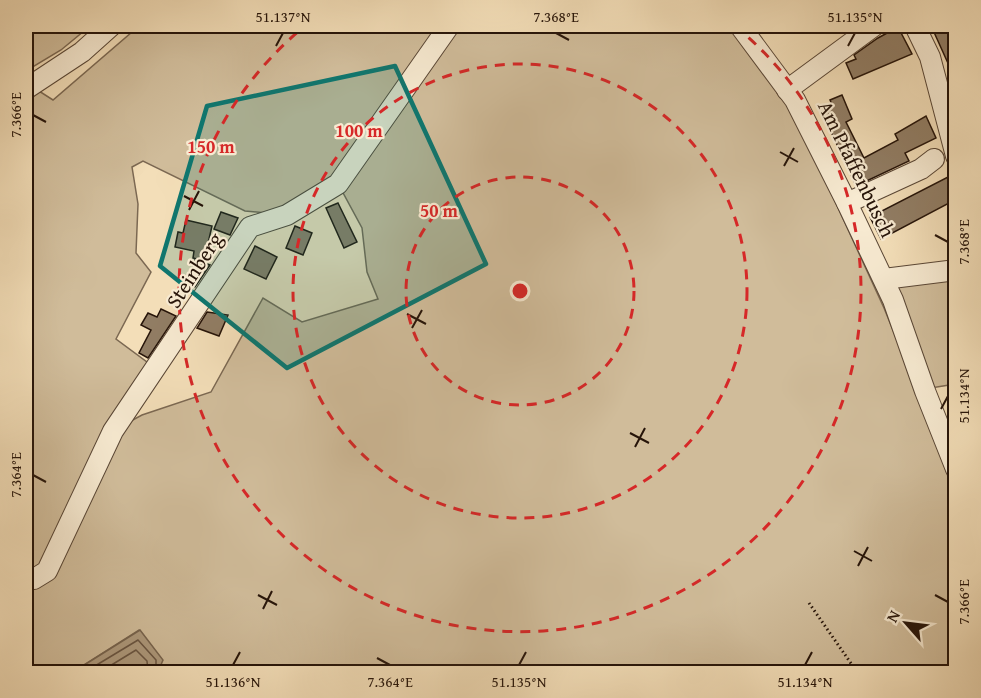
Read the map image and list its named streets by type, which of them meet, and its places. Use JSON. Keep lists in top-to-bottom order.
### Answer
{
  "streets": {
    "street": ["Am Pfaffenbusch", "Steinberg"]
  },
  "north": "top left",
  "coordinates": [
    "51.137°N",
    "7.368°E",
    "51.135°N",
    "7.366°E",
    "51.134°N",
    "7.364°E",
    "51.136°N"
  ],
  "rings": ["100 m", "150 m", "50 m"]
}
